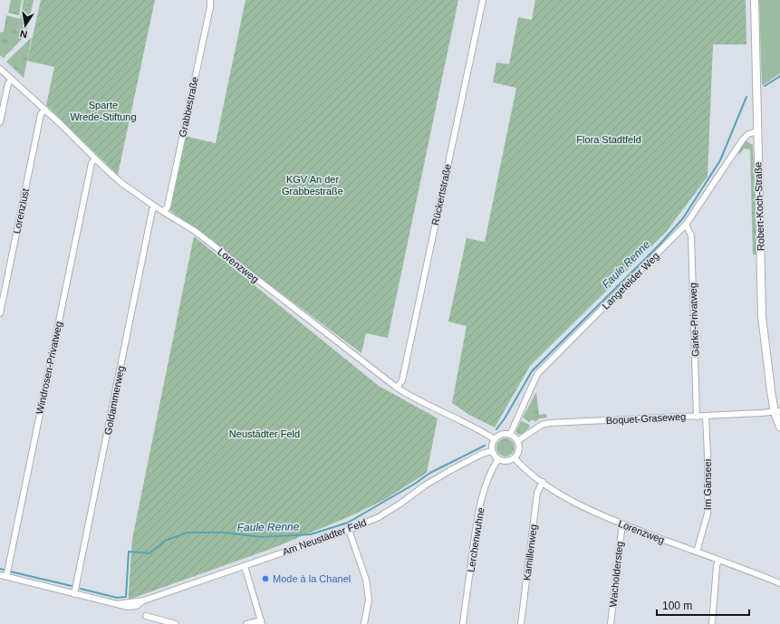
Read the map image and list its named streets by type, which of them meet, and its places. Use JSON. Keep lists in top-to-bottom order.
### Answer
{
  "streets": {
    "street": [
      "Grabbestraße",
      "Rückertstraße",
      "Robert-Koch-Straße",
      "Lorenzlust",
      "Lorenzweg",
      "Langefelder Weg",
      "Garke-Privatweg",
      "Windrosen-Privatweg",
      "Goldammerweg",
      "Boquet-Graseweg",
      "Im Gänseei",
      "Am Neustädter Feld",
      "Lerchenwuhne",
      "Kamillenweg",
      "Wacholdersteg"
    ]
  },
  "crossings": [
    ["Grabbestraße", "Lorenzweg"],
    ["Rückertstraße", "Lorenzweg"],
    ["Robert-Koch-Straße", "Langefelder Weg"],
    ["Robert-Koch-Straße", "Boquet-Graseweg"],
    ["Lorenzlust", "Lorenzweg"],
    ["Lorenzweg", "Langefelder Weg"],
    ["Lorenzweg", "Windrosen-Privatweg"],
    ["Lorenzweg", "Goldammerweg"],
    ["Lorenzweg", "Boquet-Graseweg"],
    ["Lorenzweg", "Im Gänseei"],
    ["Lorenzweg", "Am Neustädter Feld"],
    ["Lorenzweg", "Lerchenwuhne"],
    ["Lorenzweg", "Kamillenweg"],
    ["Lorenzweg", "Wacholdersteg"],
    ["Langefelder Weg", "Garke-Privatweg"],
    ["Langefelder Weg", "Boquet-Graseweg"],
    ["Langefelder Weg", "Am Neustädter Feld"],
    ["Langefelder Weg", "Lerchenwuhne"],
    ["Garke-Privatweg", "Boquet-Graseweg"],
    ["Windrosen-Privatweg", "Am Neustädter Feld"],
    ["Goldammerweg", "Am Neustädter Feld"],
    ["Boquet-Graseweg", "Im Gänseei"],
    ["Boquet-Graseweg", "Am Neustädter Feld"],
    ["Boquet-Graseweg", "Lerchenwuhne"],
    ["Am Neustädter Feld", "Lerchenwuhne"]
  ],
  "water": ["Faule Renne"],
  "parks": [
    "Sparte Wrede-Stiftung",
    "Flora Stadtfeld",
    "KGV An der Grabbestraße",
    "Neustädter Feld"
  ],
  "places": ["Mode à la Chanel"],
  "scale_bar": "100 m",
  "north": "bottom"
}
